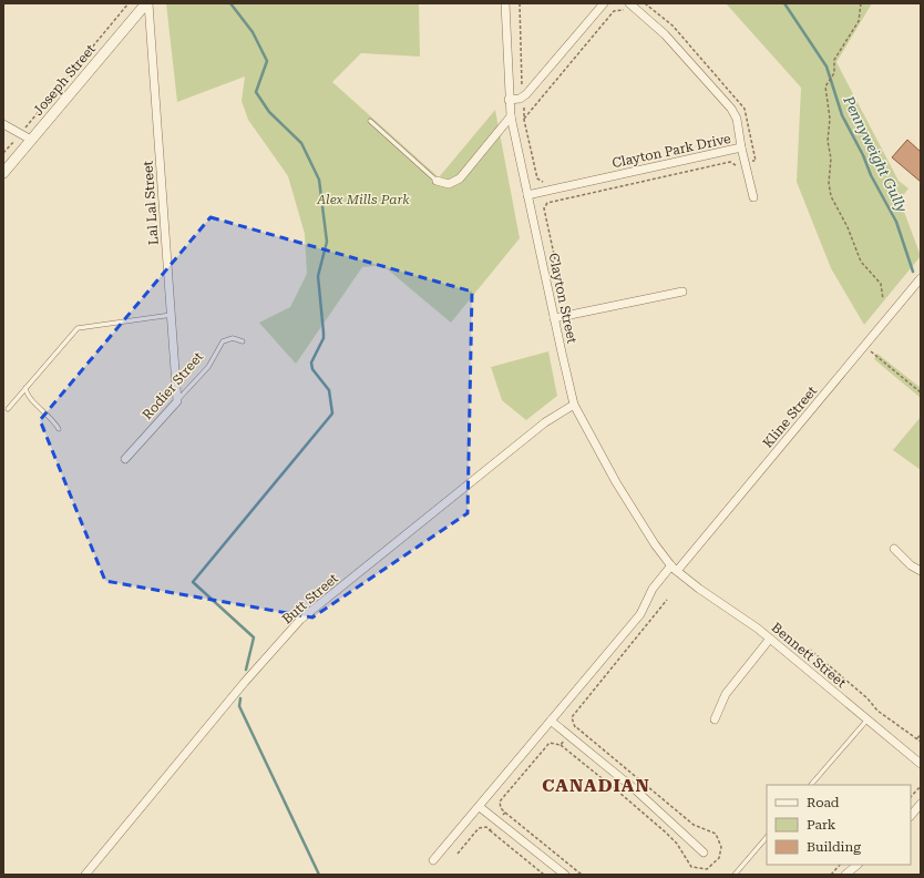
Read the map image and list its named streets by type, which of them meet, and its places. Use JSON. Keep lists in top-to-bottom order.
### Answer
{
  "streets": {
    "street": [
      "Joseph Street",
      "Clayton Park Drive",
      "Lal Lal Street",
      "Clayton Street",
      "Rodier Street",
      "Kline Street",
      "Butt Street",
      "Bennett Street"
    ]
  },
  "crossings": [
    ["Joseph Street", "Lal Lal Street"],
    ["Clayton Park Drive", "Clayton Street"],
    ["Lal Lal Street", "Rodier Street"],
    ["Clayton Street", "Kline Street"],
    ["Clayton Street", "Butt Street"],
    ["Clayton Street", "Bennett Street"],
    ["Kline Street", "Bennett Street"]
  ],
  "districts": ["CANADIAN"],
  "water": ["Pennyweight Gully"],
  "parks": ["Alex Mills Park"],
  "legend": ["Road", "Park", "Building"]
}
